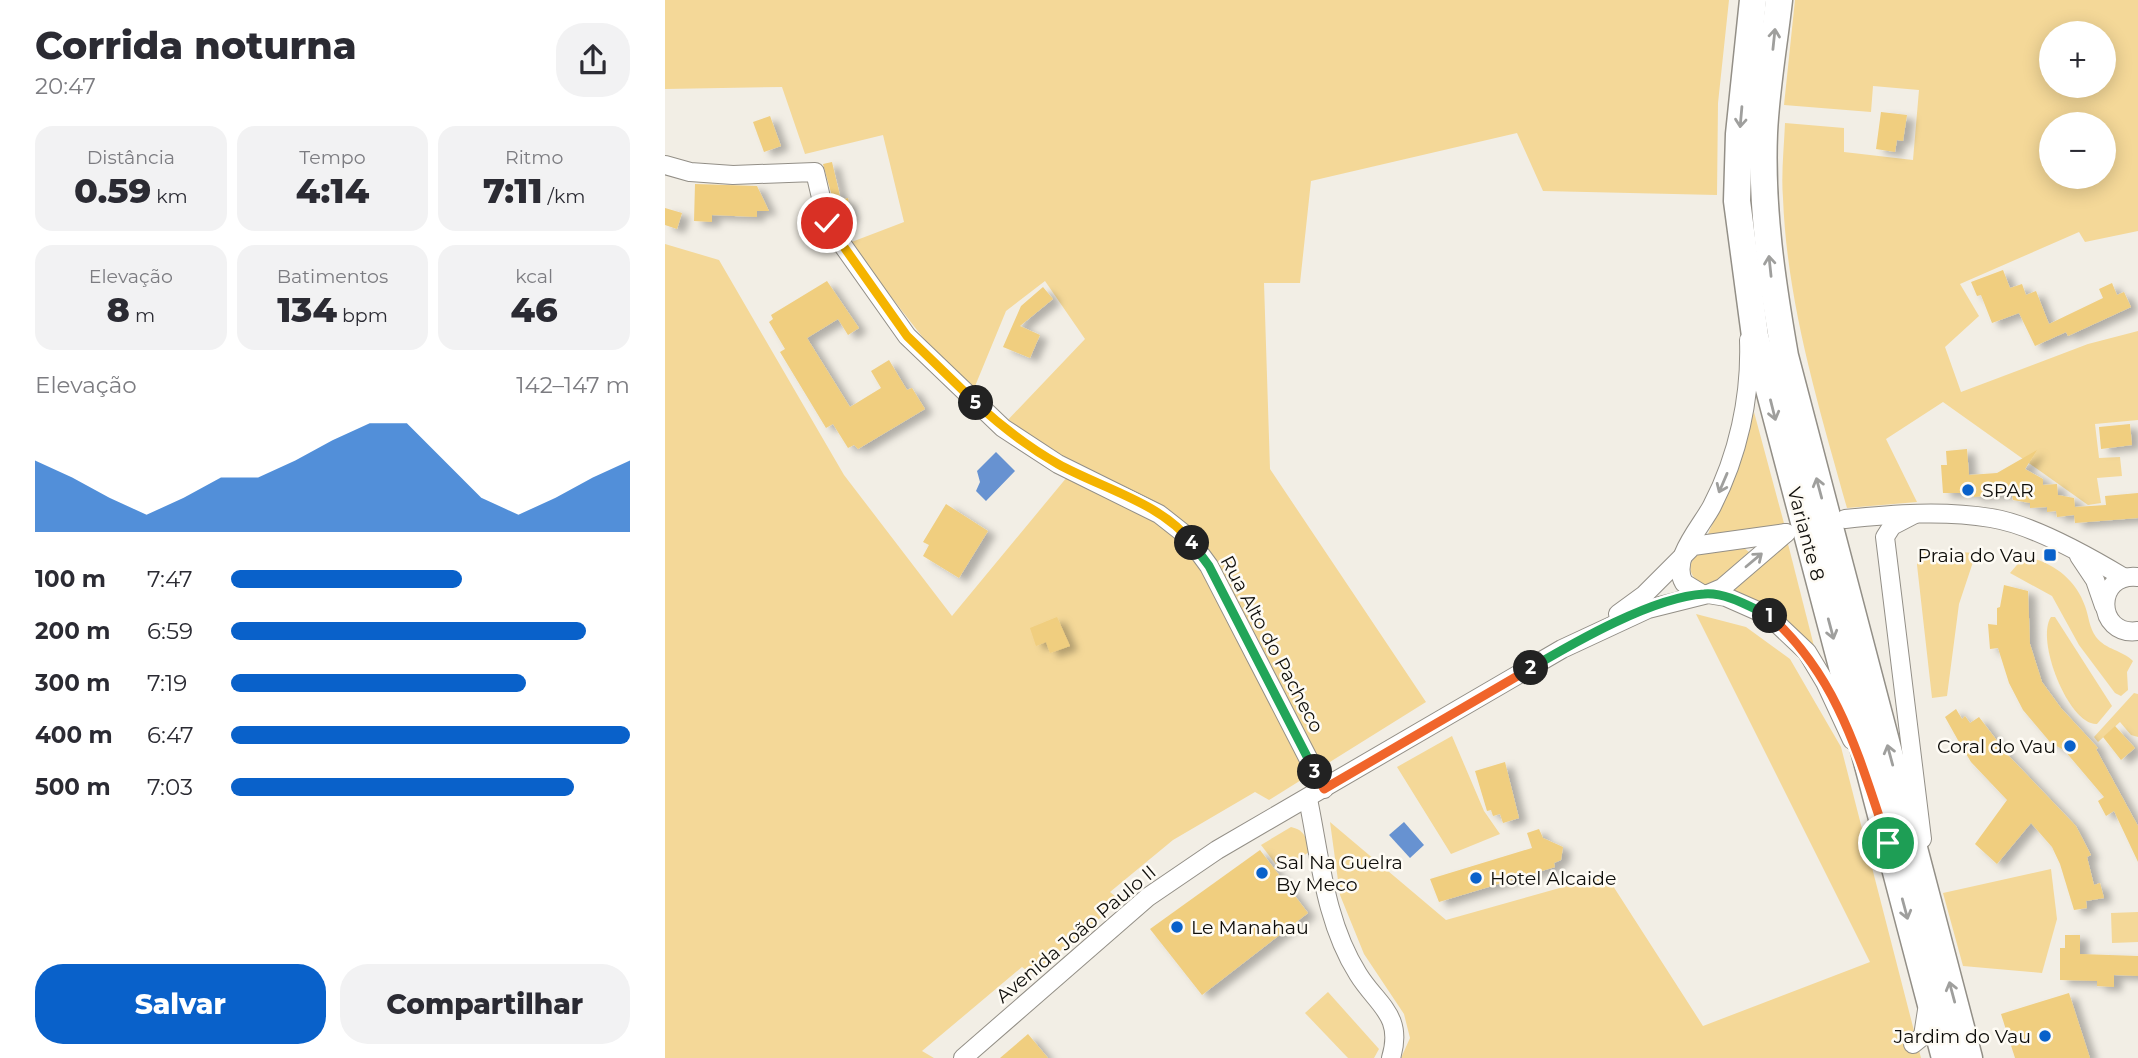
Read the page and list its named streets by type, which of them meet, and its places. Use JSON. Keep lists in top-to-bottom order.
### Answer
{
  "streets": {
    "main road": ["Variante 8"],
    "street": ["Rua Alto do Pacheco", "Avenida João Paulo II"]
  },
  "crossings": [
    ["Rua Alto do Pacheco", "Avenida João Paulo II"]
  ],
  "places": {
    "other": [
      "SPAR",
      "Coral do Vau",
      "Sal Na Guelra By Meco",
      "Hotel Alcaide",
      "Le Manahau",
      "Jardim do Vau"
    ],
    "transit": ["Praia do Vau"]
  },
  "page": {
    "heading": ["Corrida noturna", "20:47"],
    "map_buttons": ["+", "−"],
    "stats": [
      ["Distância", "0.59 km"],
      ["Tempo", "4:14"],
      ["Ritmo", "7:11 /km"],
      ["Elevação", "8 m"],
      ["Batimentos", "134 bpm"],
      ["kcal", "46"]
    ],
    "chart": ["Elevação", "142–147 m"],
    "pins": [
      "5",
      "4",
      "1",
      "2",
      "3"
    ],
    "list": [
      {
        "name": "100 m",
        "note": "7:47"
      },
      {
        "name": "200 m",
        "note": "6:59"
      },
      {
        "name": "300 m",
        "note": "7:19"
      },
      {
        "name": "400 m",
        "note": "6:47"
      },
      {
        "name": "500 m",
        "note": "7:03"
      }
    ],
    "buttons": ["Salvar", "Compartilhar"]
  }
}
